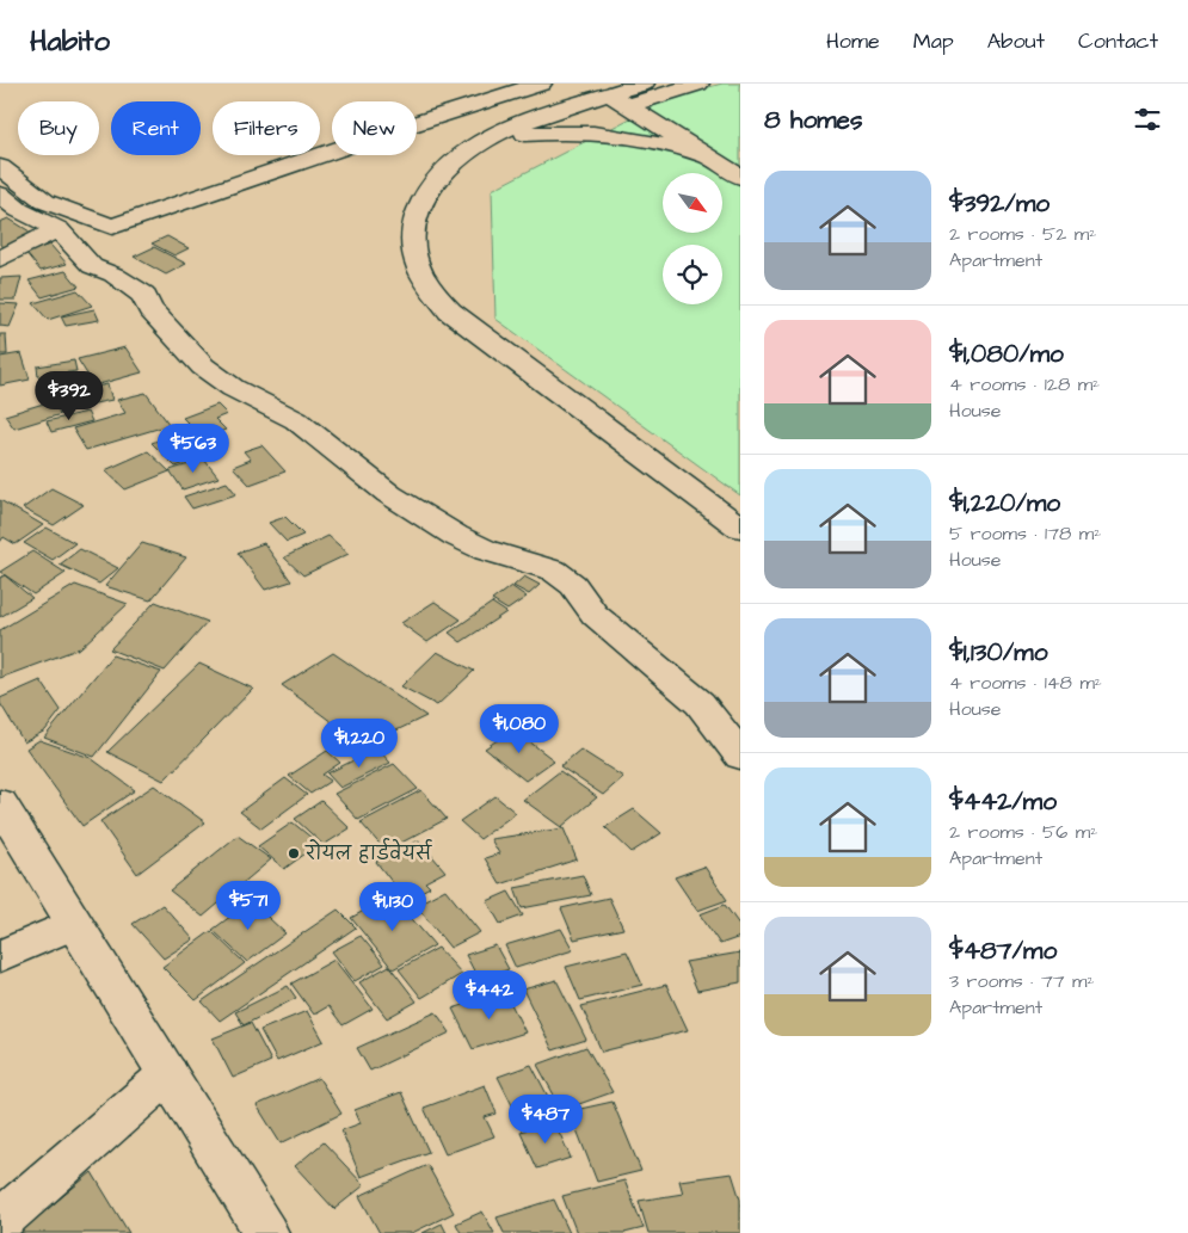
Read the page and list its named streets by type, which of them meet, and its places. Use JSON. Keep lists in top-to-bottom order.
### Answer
{
  "places": ["रोयल हार्डवेयर्स"],
  "north": "bottom right",
  "page": {
    "header": "Habito",
    "nav": [
      "Home",
      "Map",
      "About",
      "Contact"
    ],
    "heading": "8 homes",
    "chip": [
      "Buy",
      "Rent",
      "Filters",
      "New"
    ],
    "list": [
      {
        "name": "$392/mo",
        "note": "2 rooms · 52 m² · Apartment"
      },
      {
        "name": "$1,080/mo",
        "note": "4 rooms · 128 m² · House"
      },
      {
        "name": "$1,220/mo",
        "note": "5 rooms · 178 m² · House"
      },
      {
        "name": "$1,130/mo",
        "note": "4 rooms · 148 m² · House"
      },
      {
        "name": "$442/mo",
        "note": "2 rooms · 56 m² · Apartment"
      },
      {
        "name": "$487/mo",
        "note": "3 rooms · 77 m² · Apartment"
      }
    ],
    "price": [
      "$392",
      "$563",
      "$1,080",
      "$1,220",
      "$571",
      "$1,130",
      "$442",
      "$487"
    ]
  }
}
